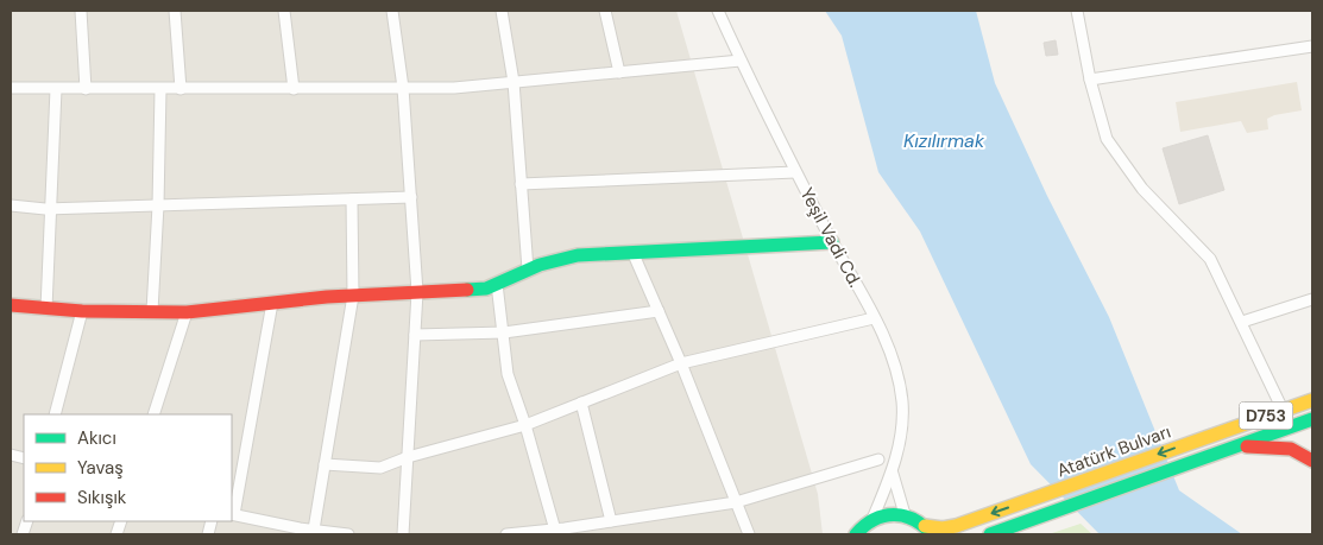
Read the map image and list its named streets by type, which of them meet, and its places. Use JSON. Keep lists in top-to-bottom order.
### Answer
{
  "streets": {
    "main road": ["D753", "Atatürk Bulvarı"],
    "street": ["Yeşil Vadi Cd."]
  },
  "water": ["Kızılırmak"],
  "legend": ["Akıcı", "Yavaş", "Sıkışık"]
}
